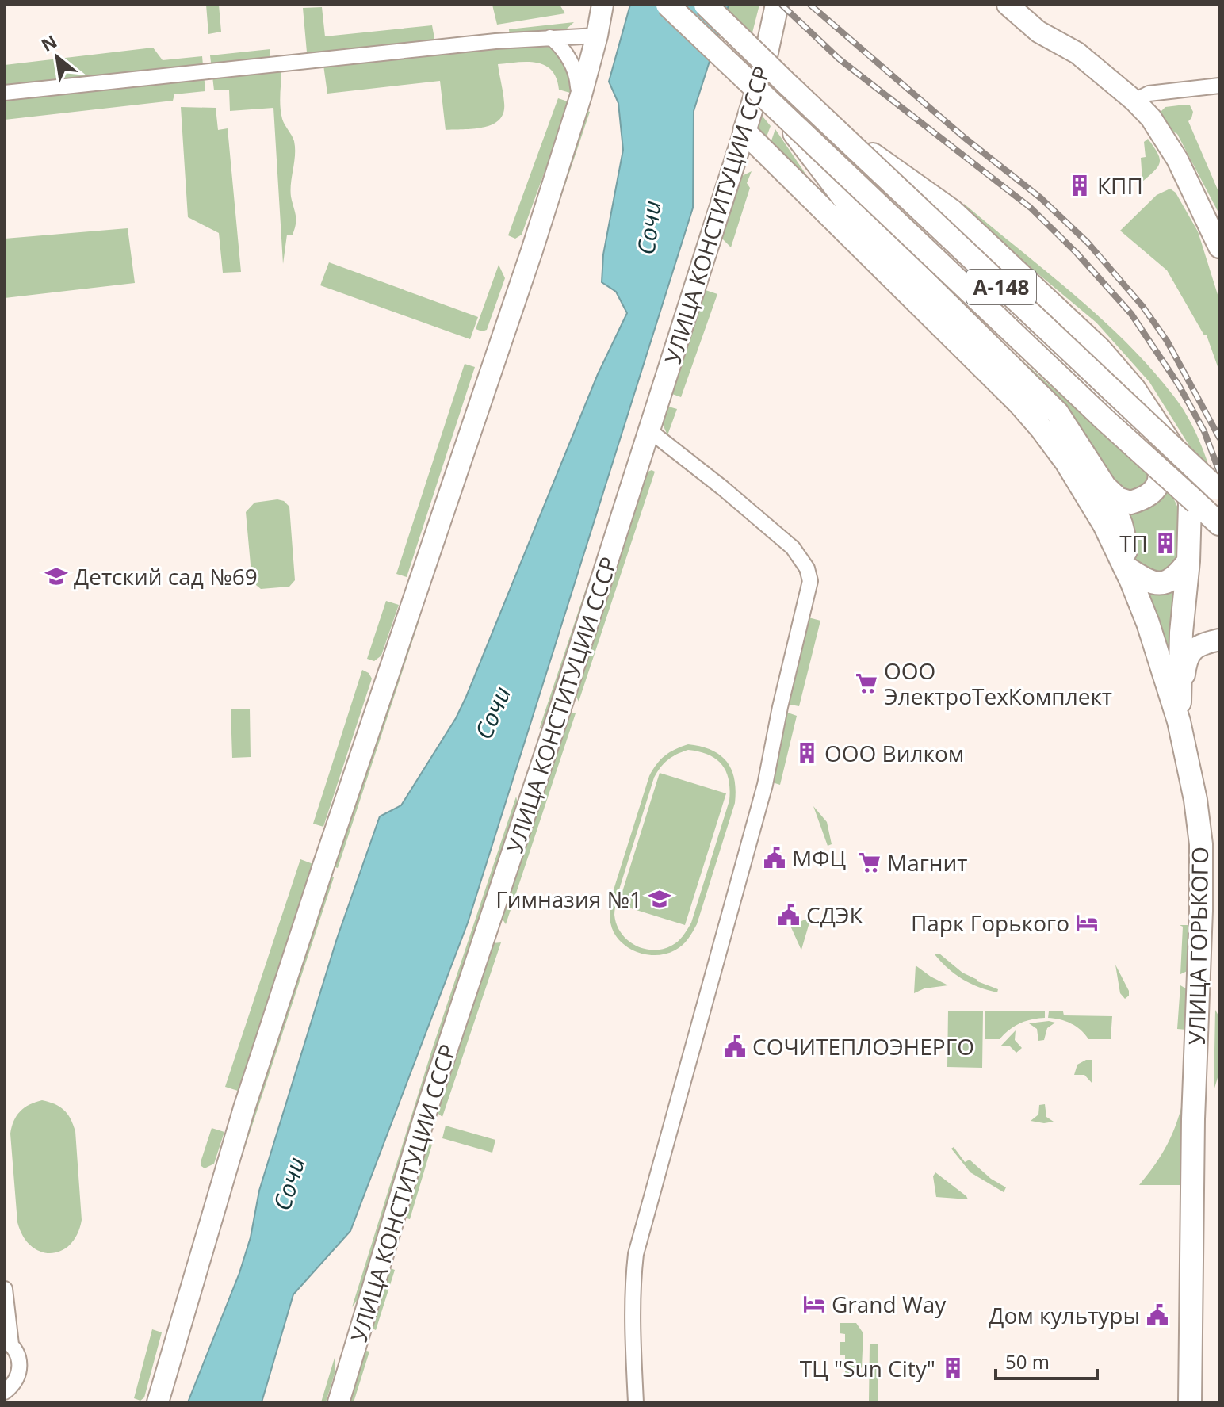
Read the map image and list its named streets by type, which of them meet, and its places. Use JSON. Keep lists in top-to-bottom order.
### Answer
{
  "streets": {
    "main road": ["УЛИЦА КОНСТИТУЦИИ СССР", "А-148", "УЛИЦА ГОРЬКОГО"]
  },
  "crossings": [
    ["УЛИЦА КОНСТИТУЦИИ СССР", "А-148"],
    ["УЛИЦА КОНСТИТУЦИИ СССР", "УЛИЦА ГОРЬКОГО"],
    ["А-148", "УЛИЦА ГОРЬКОГО"]
  ],
  "water": ["Сочи"],
  "places": {
    "building": [
      "КПП",
      "ТП",
      "ООО Вилком",
      "ТЦ \"Sun City\""
    ],
    "school or university": ["Детский сад №69", "Гимназия №1"],
    "supermarket": ["ООО ЭлектроТехКомплект", "Магнит"],
    "public building": [
      "МФЦ",
      "СДЭК",
      "СОЧИТЕПЛОЭНЕРГО",
      "Дом культуры"
    ],
    "hotel": ["Парк Горького", "Grand Way"]
  },
  "scale_bar": "50 m",
  "north": "top left"
}
